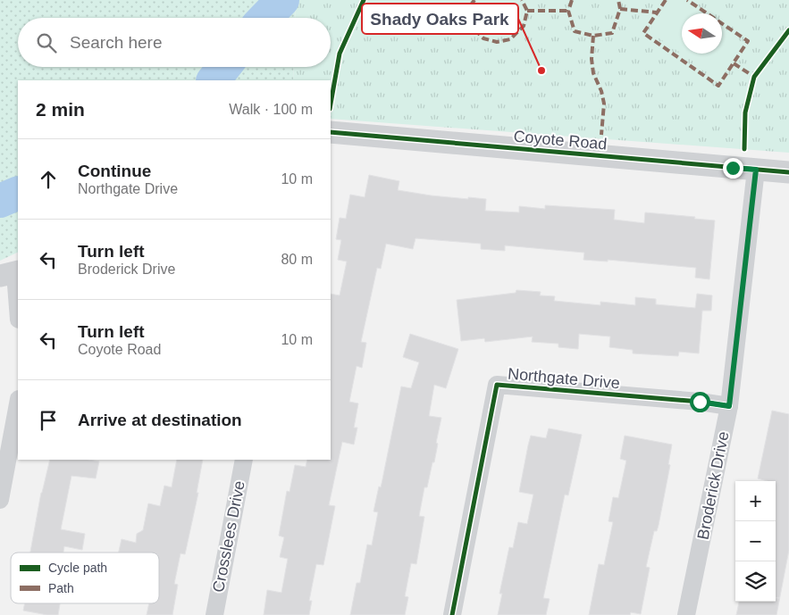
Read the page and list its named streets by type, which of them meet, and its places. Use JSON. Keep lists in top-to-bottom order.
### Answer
{
  "streets": {
    "street": [
      "Coyote Road",
      "Northgate Drive",
      "Broderick Drive",
      "Crosslees Drive"
    ]
  },
  "crossings": [
    ["Coyote Road", "Broderick Drive"],
    ["Northgate Drive", "Broderick Drive"]
  ],
  "places": ["Shady Oaks Park"],
  "legend": ["Cycle path", "Path"],
  "north": "left",
  "page": {
    "search": "Search here",
    "heading": ["2 min", "Walk · 100 m"],
    "list": [
      ["Continue", "Northgate Drive", "10 m"],
      ["Turn left", "Broderick Drive", "80 m"],
      ["Turn left", "Coyote Road", "10 m"],
      "Arrive at destination"
    ],
    "map_buttons": ["+", "−"]
  }
}
